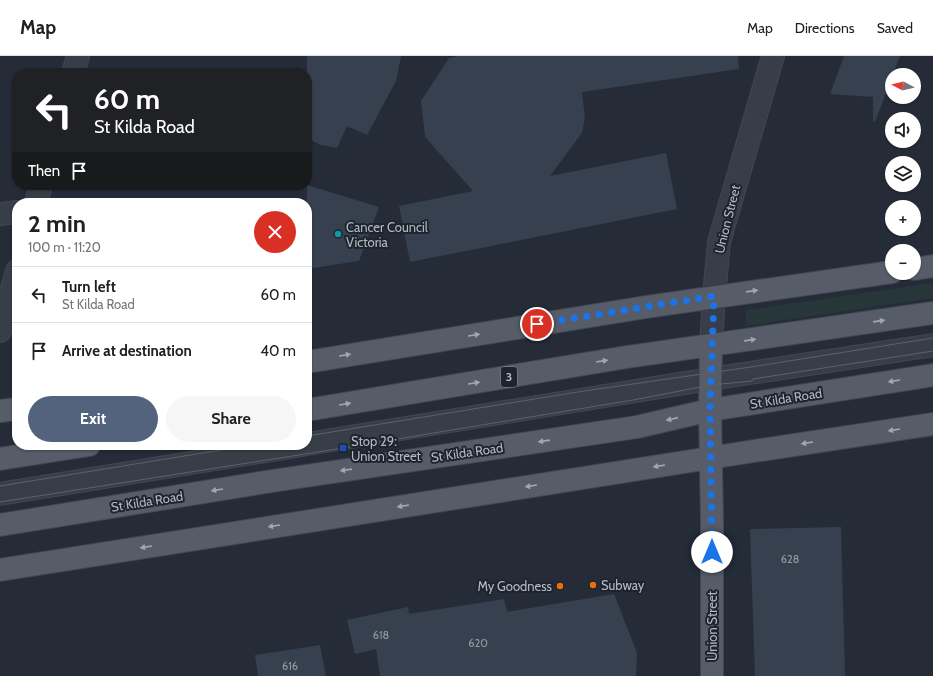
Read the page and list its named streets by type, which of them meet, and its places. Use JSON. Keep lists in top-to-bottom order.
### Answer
{
  "streets": {
    "main road": ["Union Street", "3", "St Kilda Road"]
  },
  "crossings": [
    ["Union Street", "3"],
    ["Union Street", "St Kilda Road"]
  ],
  "places": {
    "other": ["Cancer Council Victoria", "Subway", "My Goodness"],
    "transit": ["Stop 29: Union Street"]
  },
  "house_numbers": [
    "628",
    "618",
    "620",
    "616"
  ],
  "north": "left",
  "page": {
    "header": "Map",
    "nav": ["Map", "Directions", "Saved"],
    "map_buttons": ["+", "−"],
    "turn": ["60 m", "St Kilda Road"],
    "then": "Then",
    "heading": ["2 min", "100 m · 11:20"],
    "list": [
      {
        "name": "Turn left",
        "note": "St Kilda Road",
        "value": "60 m"
      },
      {
        "name": "Arrive at destination",
        "value": "40 m"
      }
    ],
    "buttons": ["Exit", "Share"]
  }
}
